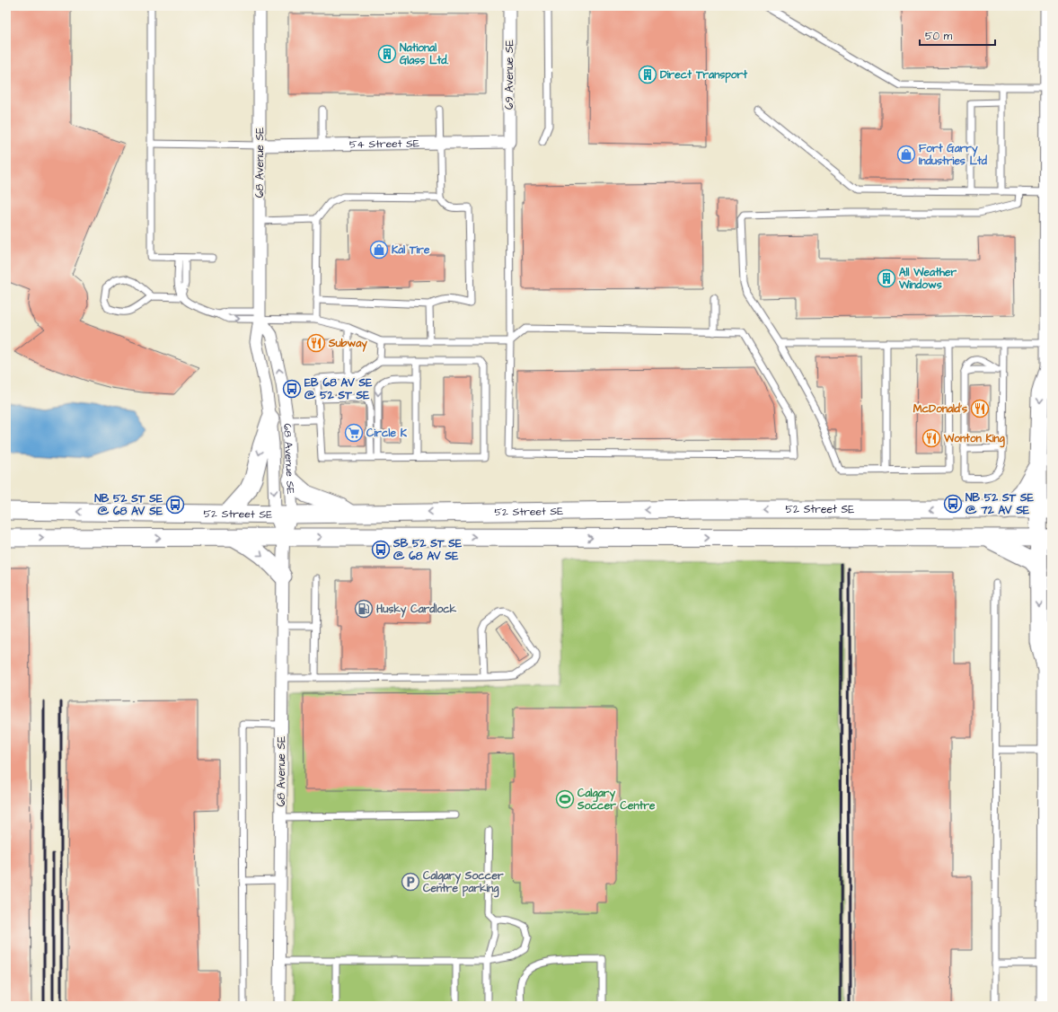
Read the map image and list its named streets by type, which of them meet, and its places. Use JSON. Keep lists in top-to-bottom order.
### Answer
{
  "streets": {
    "main road": ["52 Street SE"],
    "street": ["69 Avenue SE", "54 Street SE", "68 Avenue SE"]
  },
  "crossings": [
    ["69 Avenue SE", "54 Street SE"],
    ["54 Street SE", "68 Avenue SE"],
    ["68 Avenue SE", "52 Street SE"]
  ],
  "places": {
    "building": ["National Glass Ltd.", "Direct Transport", "All Weather Windows"],
    "shop": ["Fort Garry Industries Ltd", "Kal Tire"],
    "restaurant": ["Subway", "McDonald's", "Wonton King"],
    "bus stop": [
      "EB 68 AV SE @ 52 ST SE",
      "NB 52 ST SE @ 72 AV SE",
      "NB 52 ST SE @ 68 AV SE",
      "SB 52 ST SE @ 68 AV SE"
    ],
    "supermarket": ["Circle K"],
    "fuel station": ["Husky Cardlock"],
    "sports": ["Calgary Soccer Centre"],
    "parking": ["Calgary Soccer Centre parking"]
  },
  "scale_bar": "50 m"
}
